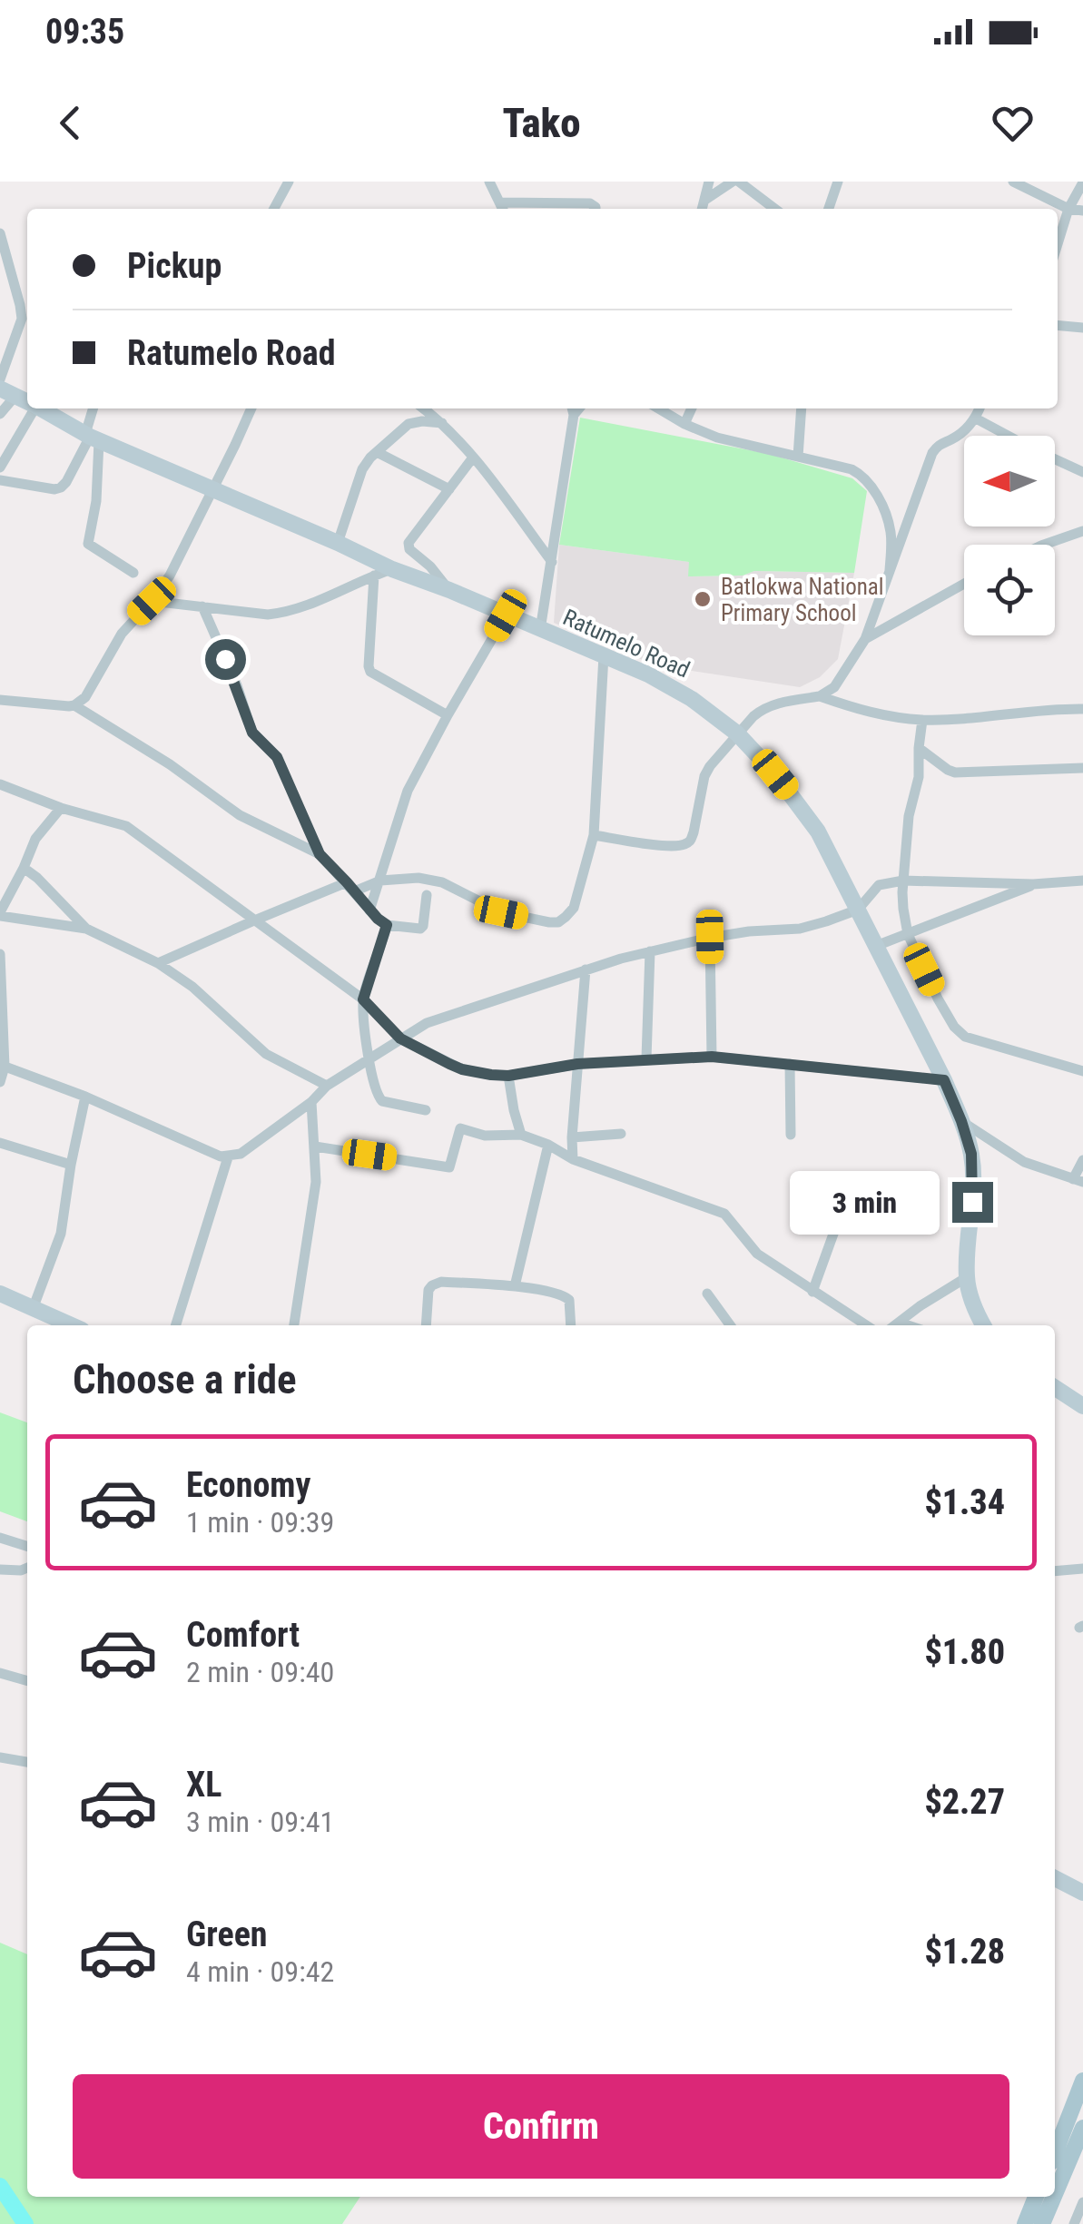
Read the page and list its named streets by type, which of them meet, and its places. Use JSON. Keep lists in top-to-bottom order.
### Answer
{
  "streets": {
    "street": ["Ratumelo Road"]
  },
  "places": ["Batlokwa National Primary School"],
  "north": "left",
  "page": {
    "status": "09:35",
    "header": "Tako",
    "banner": ["Pickup", "Ratumelo Road"],
    "bubble": "3 min",
    "heading": "Choose a ride",
    "list": [
      {
        "name": "Economy",
        "note": "1 min · 09:39",
        "value": "$1.34"
      },
      {
        "name": "Comfort",
        "note": "2 min · 09:40",
        "value": "$1.80"
      },
      {
        "name": "XL",
        "note": "3 min · 09:41",
        "value": "$2.27"
      },
      {
        "name": "Green",
        "note": "4 min · 09:42",
        "value": "$1.28"
      }
    ],
    "buttons": "Confirm"
  }
}
